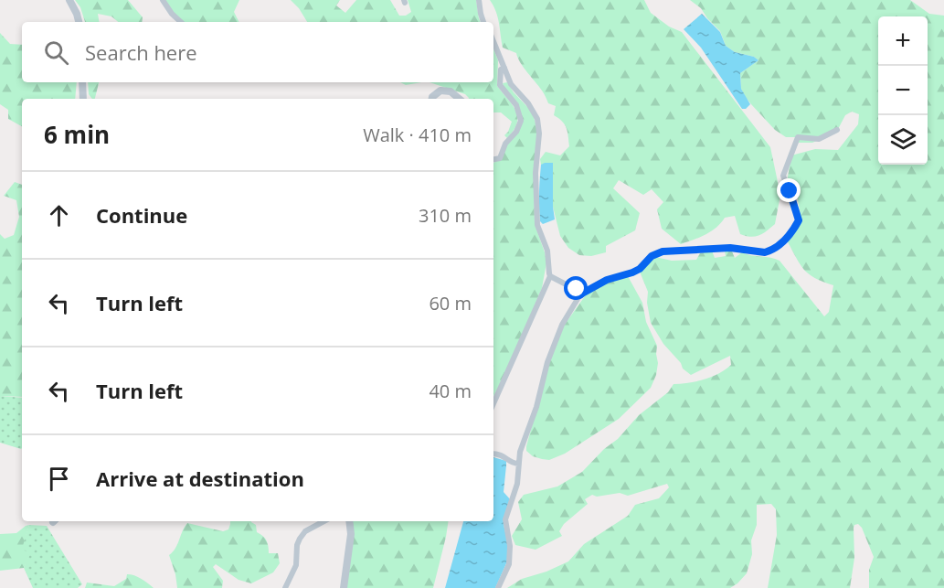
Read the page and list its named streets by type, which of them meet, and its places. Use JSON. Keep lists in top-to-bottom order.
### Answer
{
  "page": {
    "map_buttons": ["+", "−"],
    "search": "Search here",
    "heading": ["6 min", "Walk · 410 m"],
    "list": [
      ["Continue", "310 m"],
      ["Turn left", "60 m"],
      ["Turn left", "40 m"],
      "Arrive at destination"
    ]
  }
}
